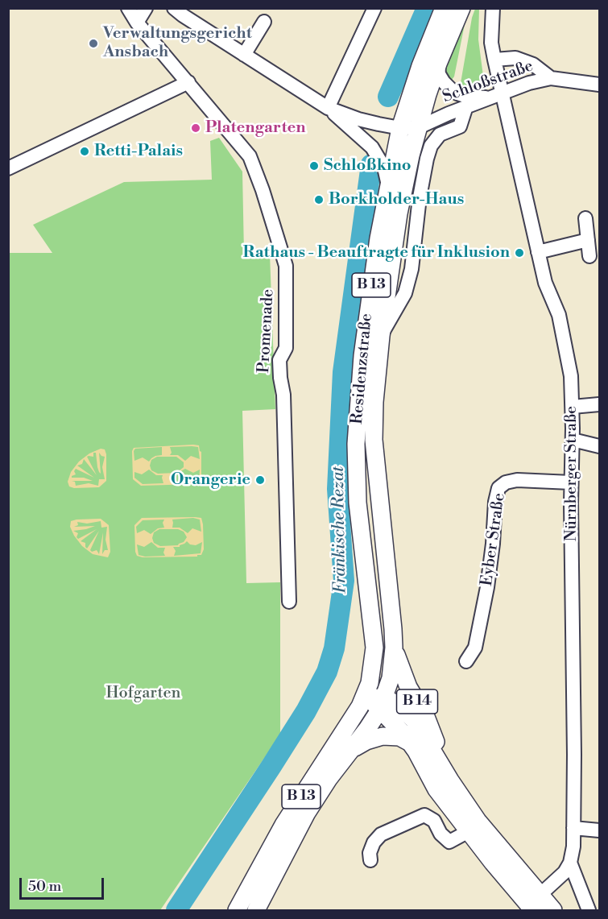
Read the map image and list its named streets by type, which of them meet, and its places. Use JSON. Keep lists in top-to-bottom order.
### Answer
{
  "streets": {
    "main road": ["B 13", "Residenzstraße", "B 14"],
    "street": [
      "Schloßstraße",
      "Promenade",
      "Nürnberger Straße",
      "Eyber Straße"
    ]
  },
  "crossings": [
    ["Schloßstraße", "Residenzstraße"],
    ["Schloßstraße", "Nürnberger Straße"],
    ["B 13", "Residenzstraße"],
    ["B 13", "B 14"],
    ["Residenzstraße", "B 14"],
    ["Nürnberger Straße", "Eyber Straße"]
  ],
  "water": ["Fränkische Rezat"],
  "parks": ["Hofgarten"],
  "places": [
    "Verwaltungsgericht Ansbach",
    "Platengarten",
    "Retti-Palais",
    "Schloßkino",
    "Borkholder-Haus",
    "Rathaus - Beauftragte für Inklusion",
    "Orangerie"
  ],
  "scale_bar": "50 m"
}
